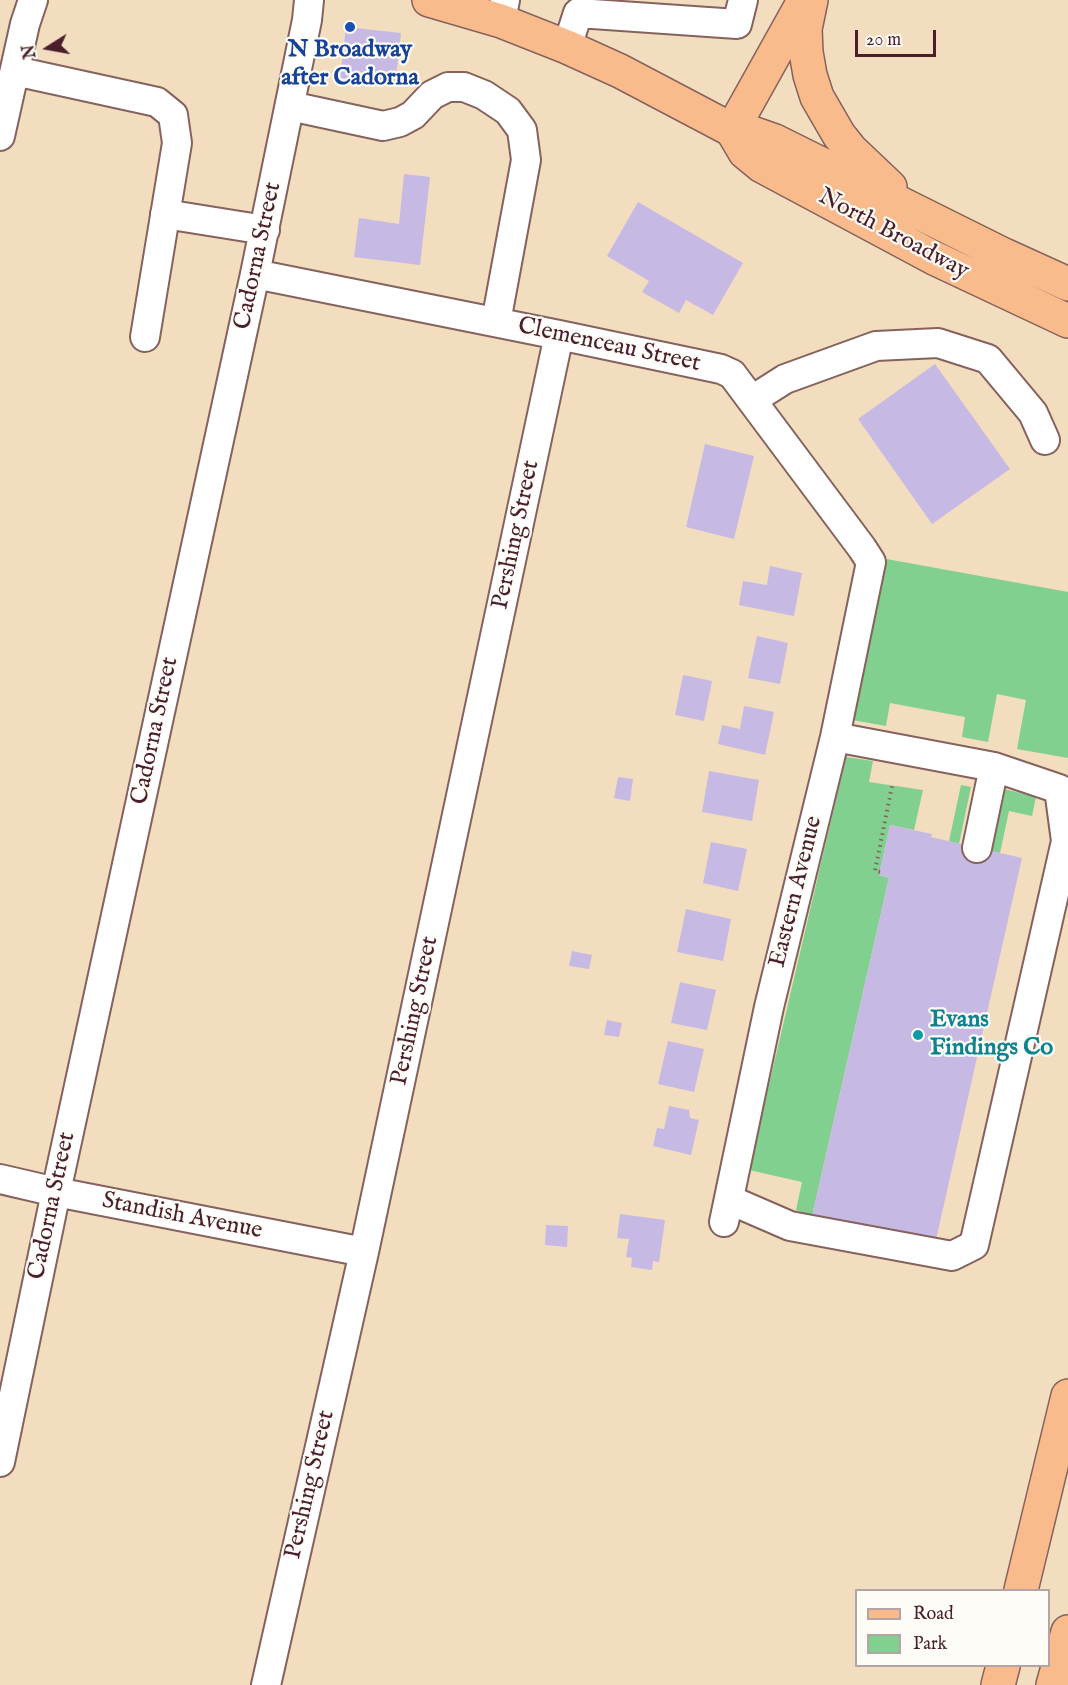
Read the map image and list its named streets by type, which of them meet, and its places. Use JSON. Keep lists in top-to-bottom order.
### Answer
{
  "streets": {
    "main road": ["North Broadway"],
    "street": [
      "Cadorna Street",
      "Clemenceau Street",
      "Pershing Street",
      "Eastern Avenue",
      "Standish Avenue"
    ]
  },
  "crossings": [
    ["Cadorna Street", "Clemenceau Street"],
    ["Cadorna Street", "Standish Avenue"],
    ["Clemenceau Street", "Pershing Street"],
    ["Clemenceau Street", "Eastern Avenue"],
    ["Pershing Street", "Standish Avenue"]
  ],
  "places": ["N Broadway after Cadorna", "Evans Findings Co"],
  "legend": ["Road", "Park"],
  "scale_bar": "20 m",
  "north": "left"
}
